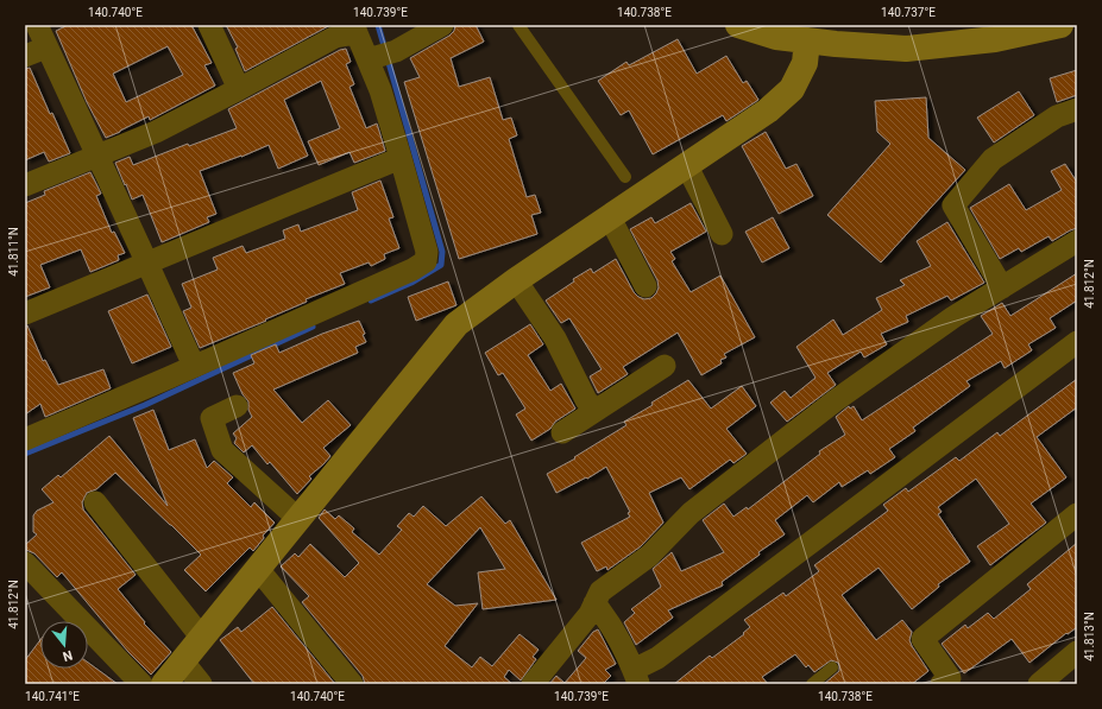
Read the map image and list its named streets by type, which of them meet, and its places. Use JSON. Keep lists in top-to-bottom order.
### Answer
{
  "north": "bottom",
  "coordinates": [
    "140.740°E",
    "140.739°E",
    "140.738°E",
    "140.737°E",
    "41.811°N",
    "41.812°N",
    "41.813°N",
    "140.741°E"
  ]
}
